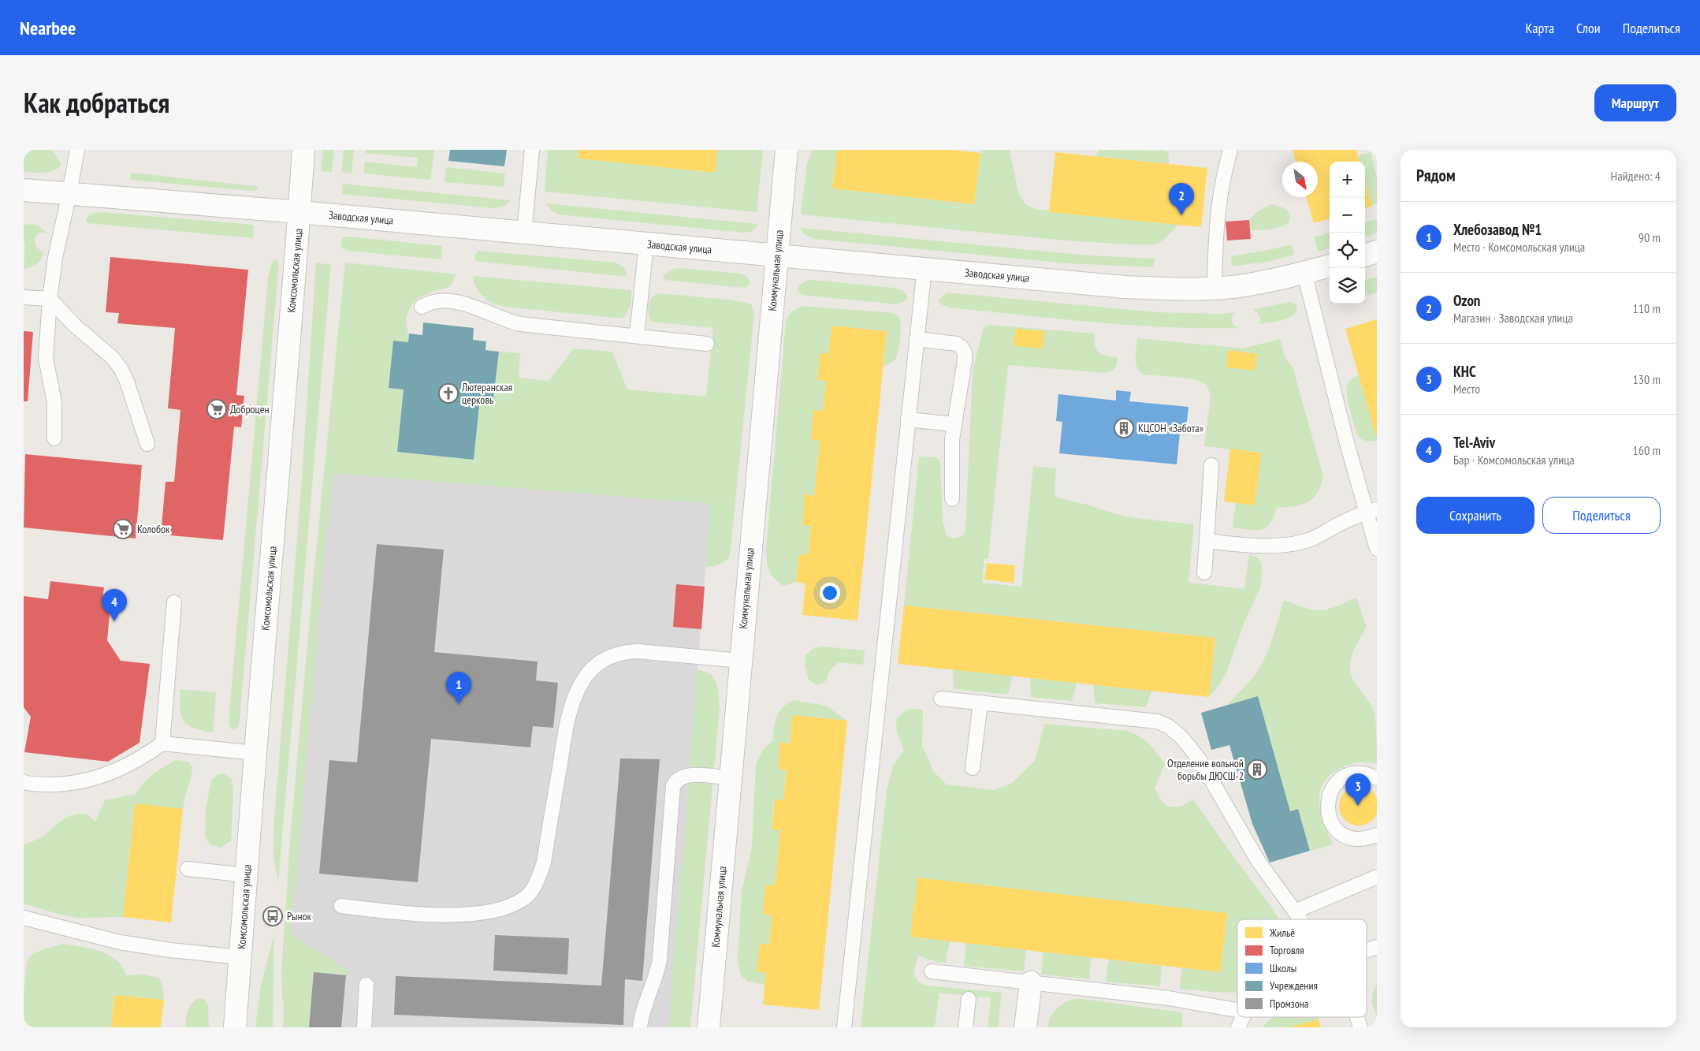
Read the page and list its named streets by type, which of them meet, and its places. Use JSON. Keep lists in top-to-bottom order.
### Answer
{
  "streets": {
    "street": ["Заводская улица", "Комсомольская улица", "Коммунальная улица"]
  },
  "crossings": [
    ["Заводская улица", "Комсомольская улица"],
    ["Заводская улица", "Коммунальная улица"]
  ],
  "places": {
    "church": ["Лютеранская церковь"],
    "supermarket": ["Доброцен", "Колобок"],
    "building": ["КЦСОН «Забота»", "Отделение вольной борьбы ДЮСШ-2"],
    "bus stop": ["Рынок"]
  },
  "legend": [
    "Жильё",
    "Торговля",
    "Школы",
    "Учреждения",
    "Промзона"
  ],
  "north": "bottom right",
  "page": {
    "header": "Nearbee",
    "nav": ["Карта", "Слои", "Поделиться"],
    "title": "Как добраться",
    "buttons": [
      "Маршрут",
      ["Сохранить", "Поделиться"]
    ],
    "heading": ["Рядом", "Найдено: 4"],
    "map_buttons": ["+", "−"],
    "pins": [
      "2",
      "4",
      "1",
      "3"
    ],
    "list": [
      {
        "mark": "1",
        "name": "Хлебозавод №1",
        "note": "Место · Комсомольская улица",
        "value": "90 m"
      },
      {
        "mark": "2",
        "name": "Ozon",
        "note": "Магазин · Заводская улица",
        "value": "110 m"
      },
      {
        "mark": "3",
        "name": "КНС",
        "note": "Место",
        "value": "130 m"
      },
      {
        "mark": "4",
        "name": "Tel-Aviv",
        "note": "Бар · Комсомольская улица",
        "value": "160 m"
      }
    ]
  }
}
